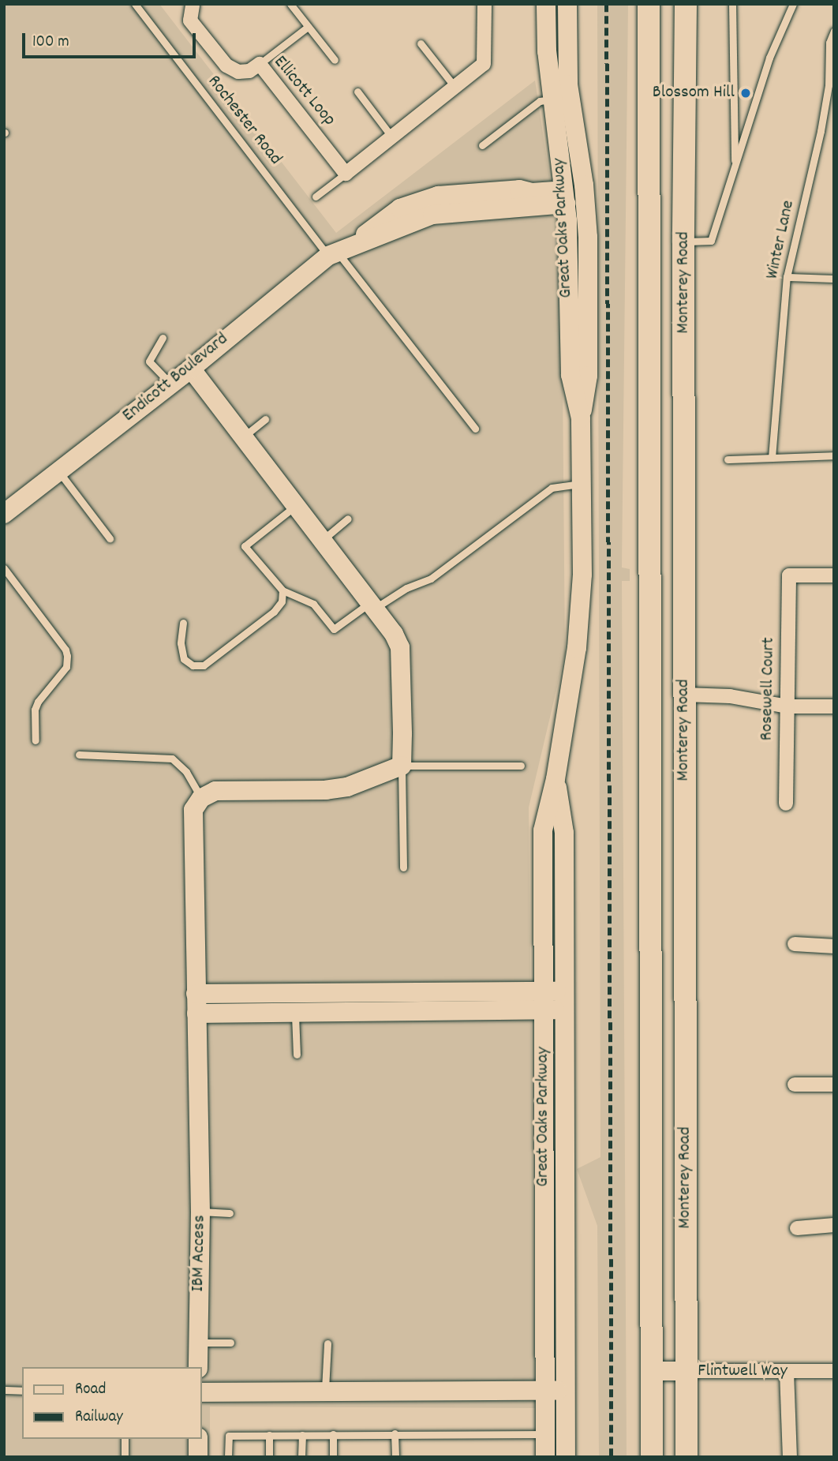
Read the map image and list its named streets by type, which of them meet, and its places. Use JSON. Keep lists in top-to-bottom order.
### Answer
{
  "streets": {
    "main road": ["Monterey Road"],
    "street": [
      "Ellicott Loop",
      "Great Oaks Parkway",
      "Endicott Boulevard",
      "Rosewell Court",
      "IBM Access",
      "Flintwell Way"
    ],
    "lane": ["Rochester Road", "Winter Lane"]
  },
  "crossings": [
    ["Rochester Road", "Endicott Boulevard"],
    ["Great Oaks Parkway", "Endicott Boulevard"],
    ["Monterey Road", "Flintwell Way"]
  ],
  "places": ["Blossom Hill"],
  "legend": ["Road", "Railway"],
  "scale_bar": "100 m"
}
